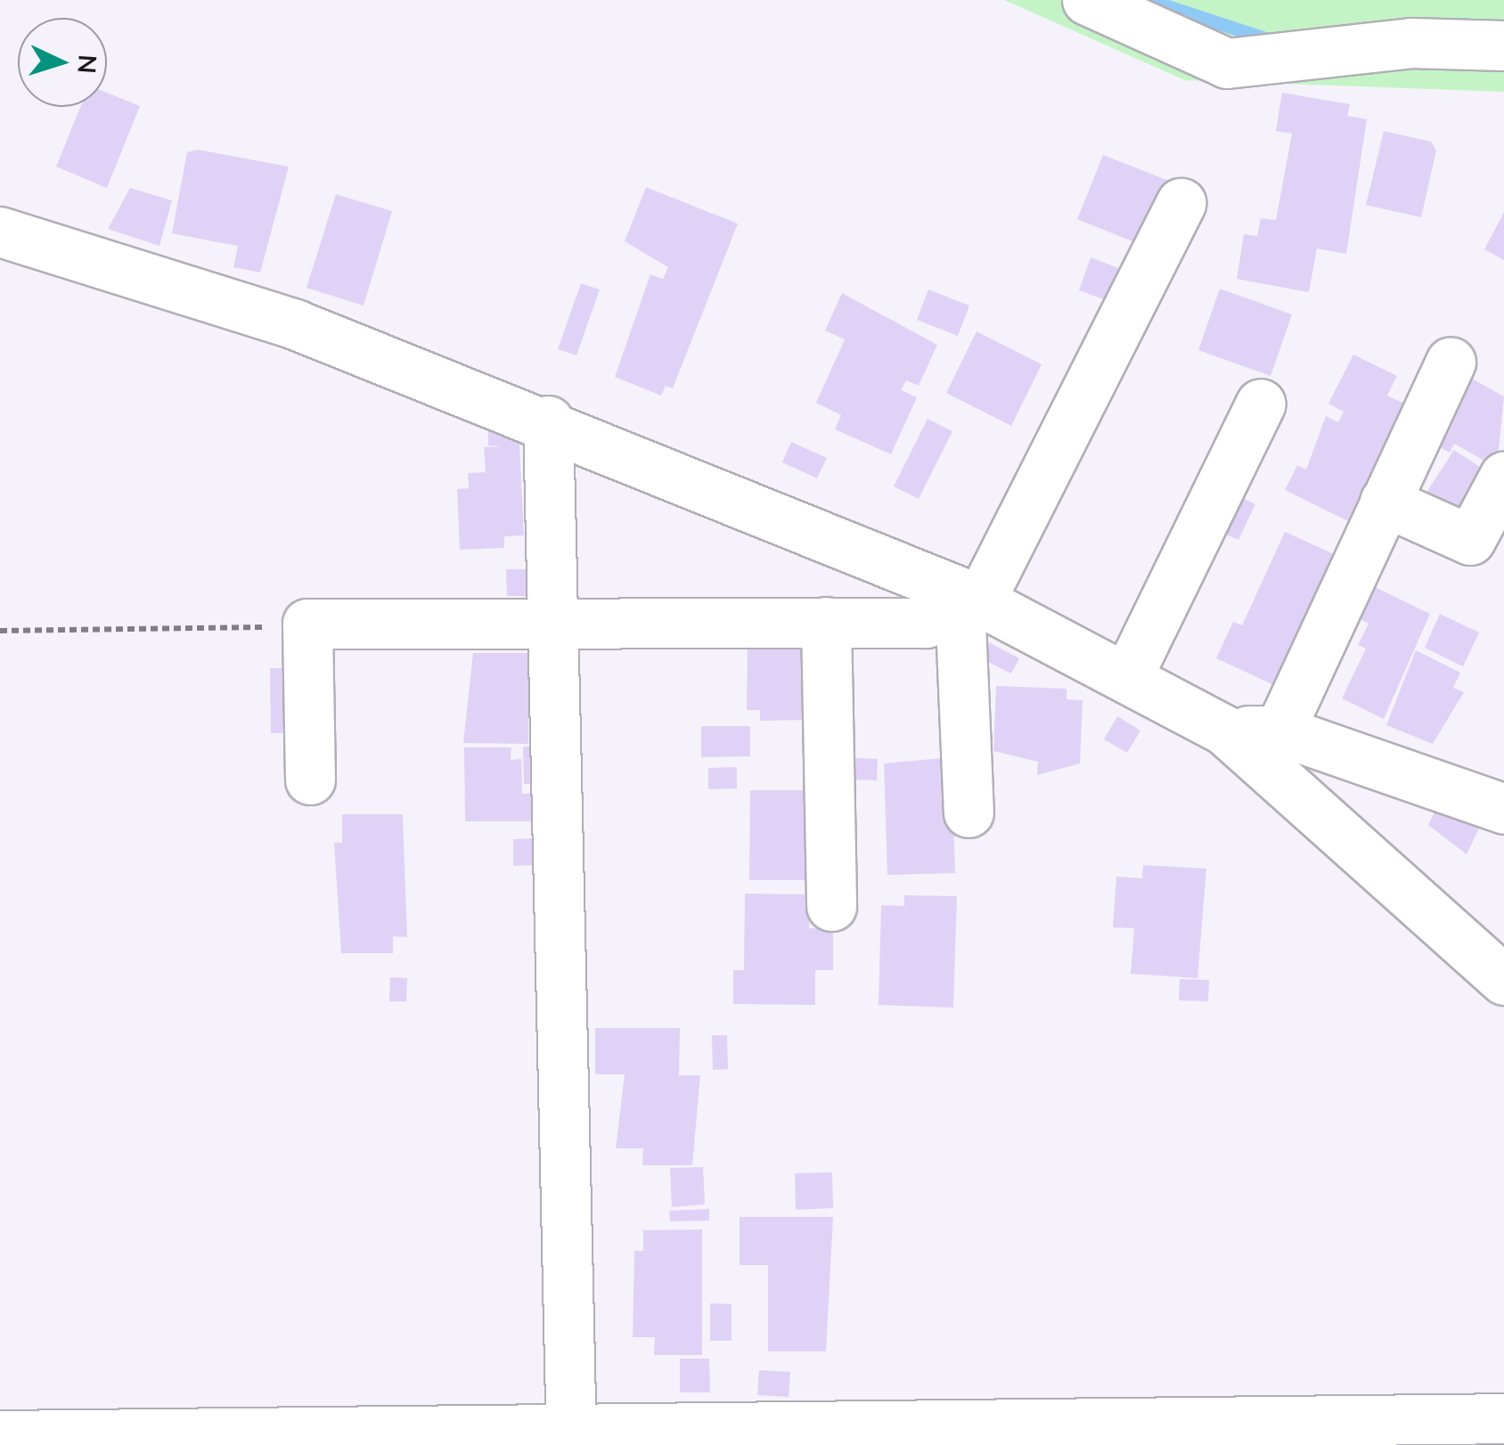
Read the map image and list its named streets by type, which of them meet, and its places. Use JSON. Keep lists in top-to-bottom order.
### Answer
{
  "north": "right"
}
